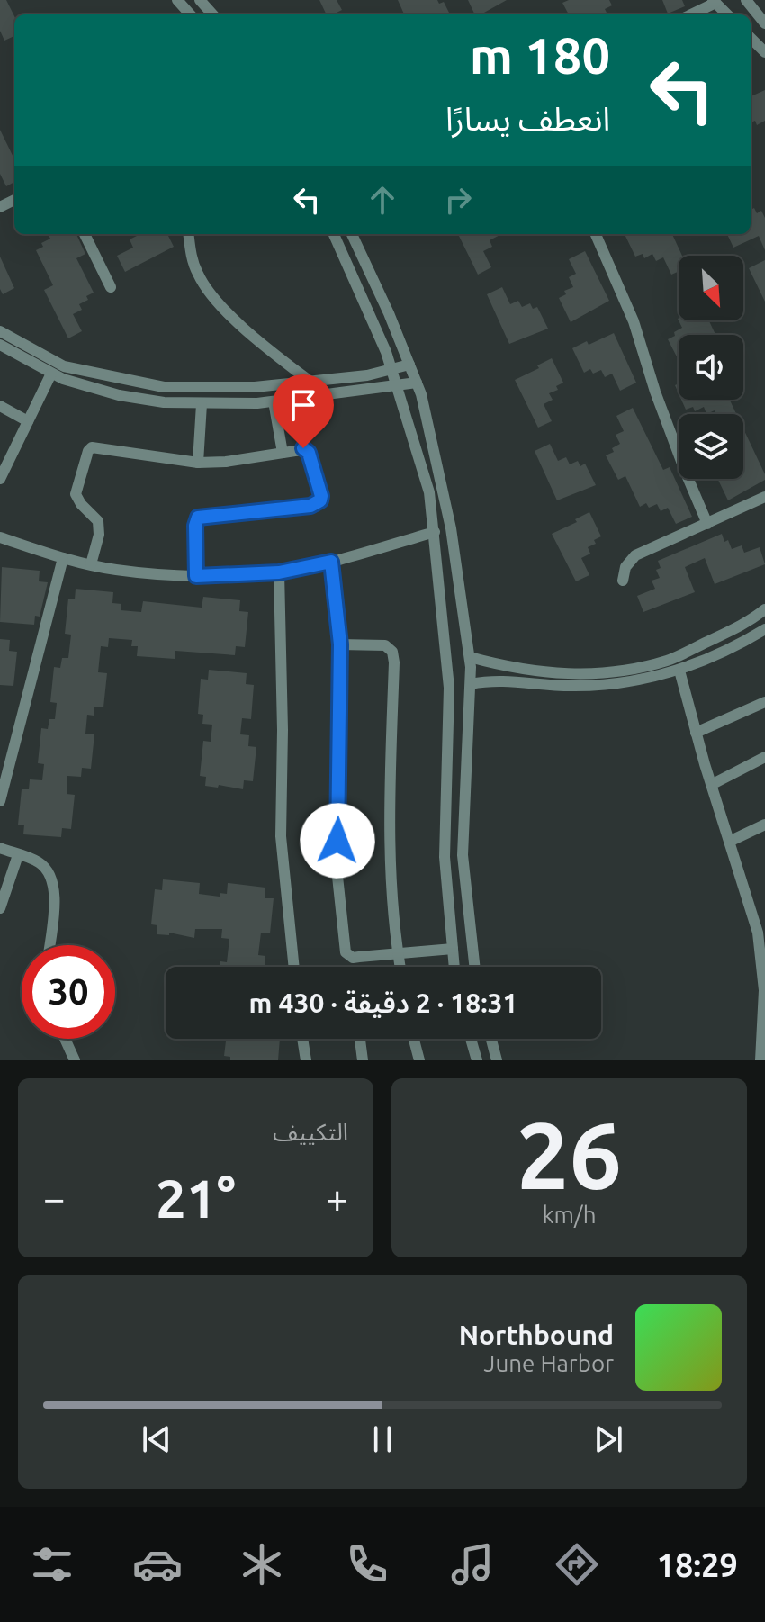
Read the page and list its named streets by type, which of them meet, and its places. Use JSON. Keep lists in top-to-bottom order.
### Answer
{
  "north": "bottom right",
  "page": {
    "turn": ["180 m", "انعطف يسارًا"],
    "limit": "30",
    "trip": "18:31 · 2 دقيقة · 430 m",
    "tile": [
      ["26", "km/h"],
      "التكييف"
    ],
    "heat": ["−", "21°", "+"],
    "song": ["Northbound", "June Harbor"],
    "tabs": "18:29"
  }
}
